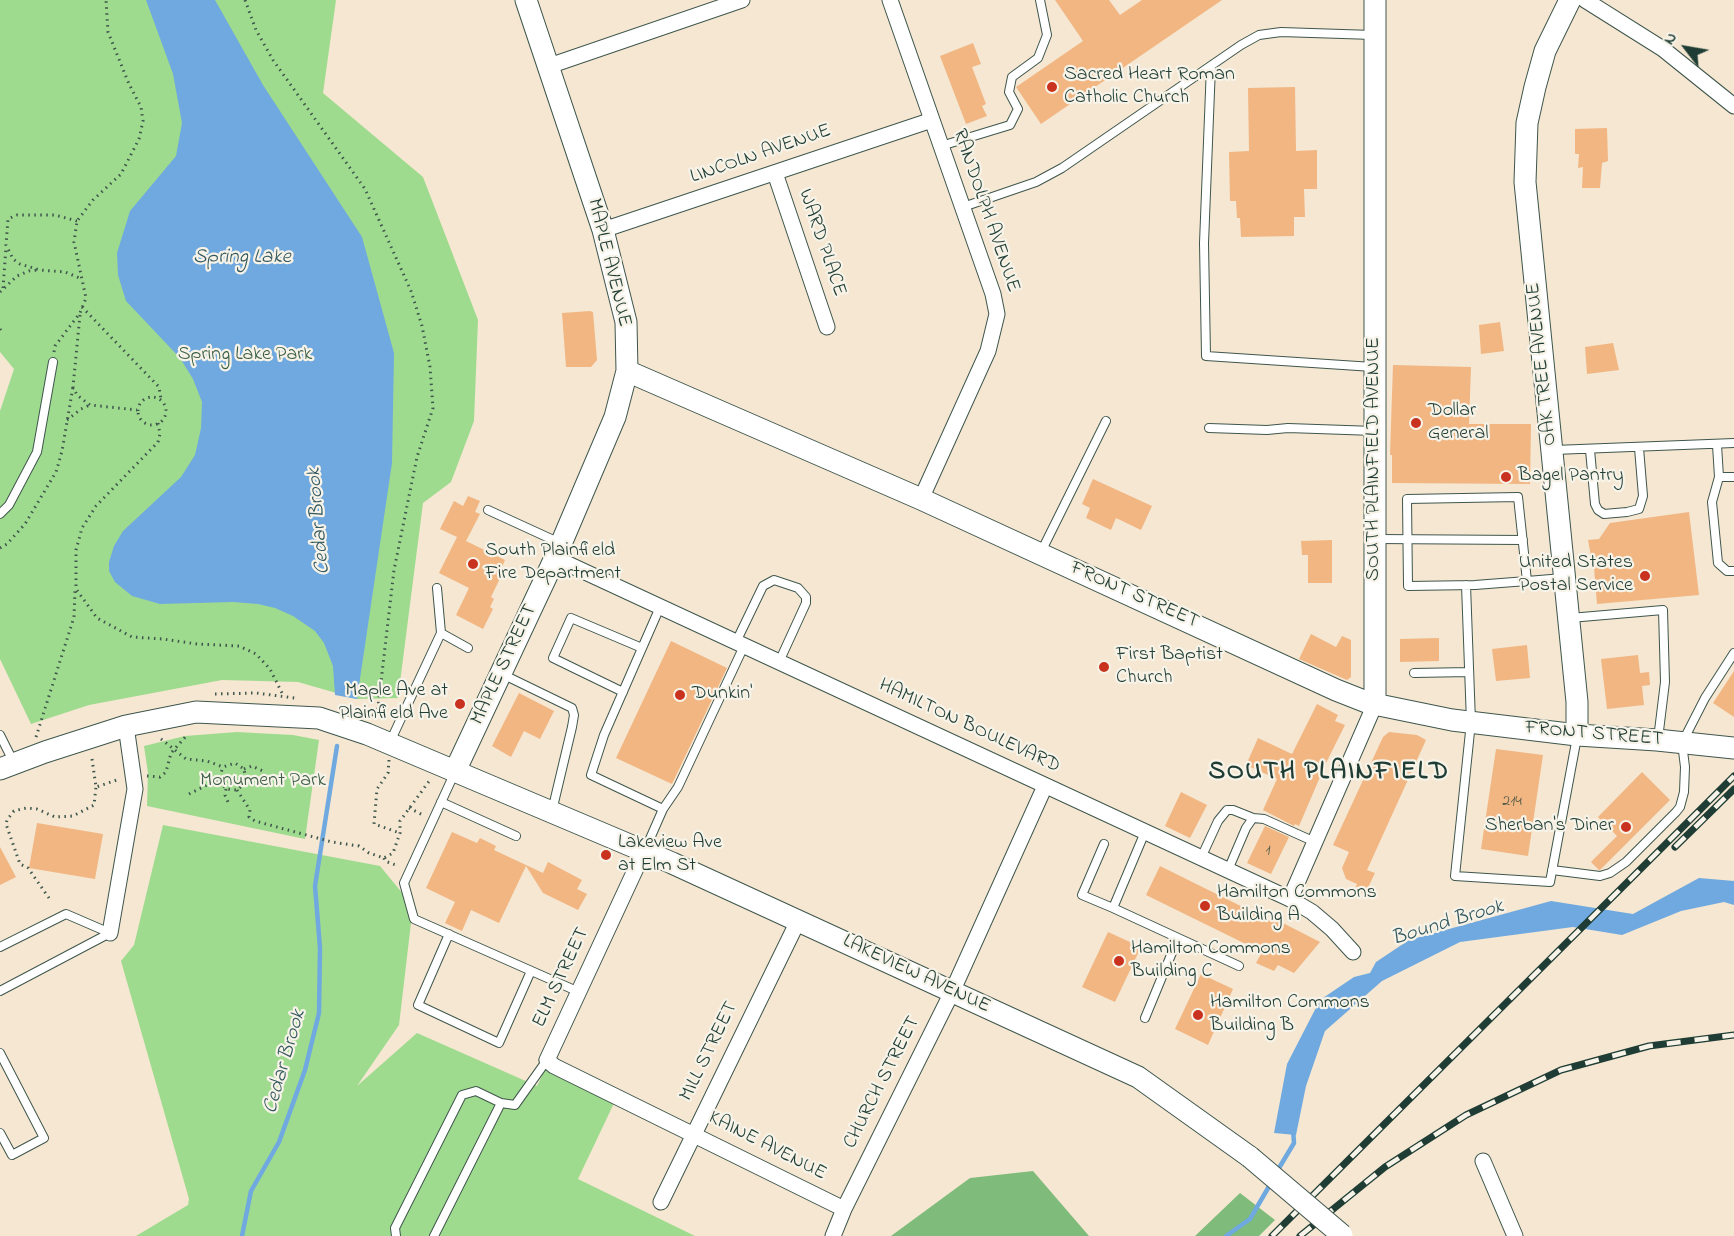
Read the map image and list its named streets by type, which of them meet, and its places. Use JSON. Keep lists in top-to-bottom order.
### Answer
{
  "streets": {
    "street": [
      "LINCOLN AVENUE",
      "RANDOLPH AVENUE",
      "WARD PLACE",
      "MAPLE AVENUE",
      "OAK TREE AVENUE",
      "SOUTH PLAINFIELD AVENUE",
      "FRONT STREET",
      "MAPLE STREET",
      "HAMILTON BOULEVARD",
      "LAKEVIEW AVENUE",
      "ELM STREET",
      "MILL STREET",
      "CHURCH STREET",
      "KAINE AVENUE"
    ]
  },
  "crossings": [
    ["LINCOLN AVENUE", "RANDOLPH AVENUE"],
    ["LINCOLN AVENUE", "WARD PLACE"],
    ["LINCOLN AVENUE", "MAPLE AVENUE"],
    ["RANDOLPH AVENUE", "FRONT STREET"],
    ["MAPLE AVENUE", "FRONT STREET"],
    ["MAPLE AVENUE", "MAPLE STREET"],
    ["MAPLE AVENUE", "HAMILTON BOULEVARD"],
    ["OAK TREE AVENUE", "FRONT STREET"],
    ["SOUTH PLAINFIELD AVENUE", "FRONT STREET"],
    ["SOUTH PLAINFIELD AVENUE", "HAMILTON BOULEVARD"],
    ["MAPLE STREET", "HAMILTON BOULEVARD"],
    ["MAPLE STREET", "LAKEVIEW AVENUE"],
    ["HAMILTON BOULEVARD", "CHURCH STREET"],
    ["LAKEVIEW AVENUE", "ELM STREET"],
    ["LAKEVIEW AVENUE", "MILL STREET"],
    ["LAKEVIEW AVENUE", "CHURCH STREET"],
    ["ELM STREET", "KAINE AVENUE"],
    ["MILL STREET", "KAINE AVENUE"],
    ["CHURCH STREET", "KAINE AVENUE"]
  ],
  "districts": ["SOUTH PLAINFIELD"],
  "water": ["Spring Lake", "Cedar Brook", "Bound Brook"],
  "parks": ["Spring Lake Park", "Monument Park"],
  "places": [
    "Sacred Heart Roman Catholic Church",
    "Dollar General",
    "Bagel Pantry",
    "South Plainfield Fire Department",
    "United States Postal Service",
    "First Baptist Church",
    "Dunkin'",
    "Maple Ave at Plainfield Ave",
    "Sherban's Diner",
    "Lakeview Ave at Elm St",
    "Hamilton Commons Building A",
    "Hamilton Commons Building C",
    "Hamilton Commons Building B"
  ],
  "house_numbers": ["214", "1"],
  "north": "top left"
}
